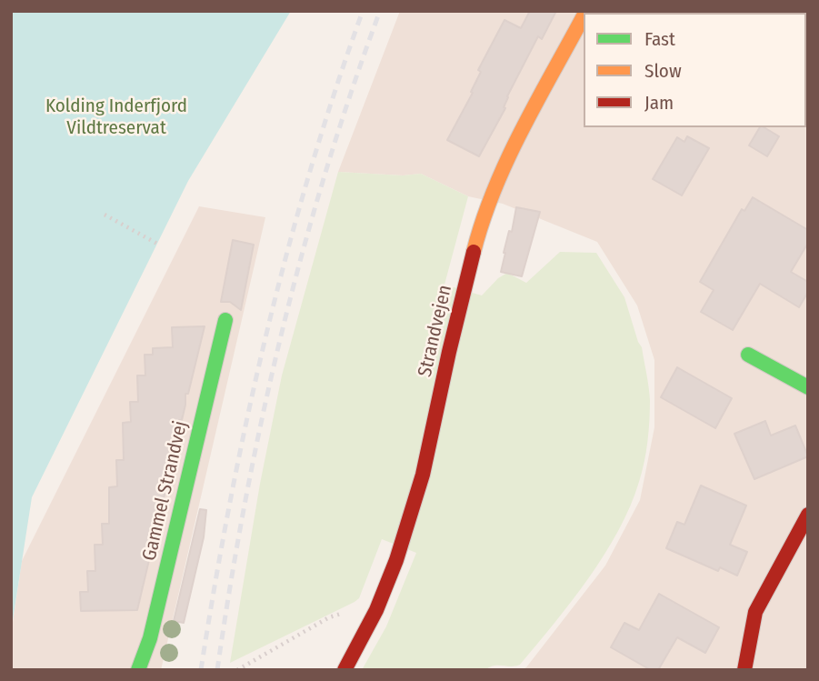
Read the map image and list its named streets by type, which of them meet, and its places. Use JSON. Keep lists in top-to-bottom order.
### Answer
{
  "streets": {
    "street": ["Strandvejen", "Gammel Strandvej"]
  },
  "parks": ["Kolding Inderfjord Vildtreservat"],
  "legend": ["Fast", "Slow", "Jam"]
}
